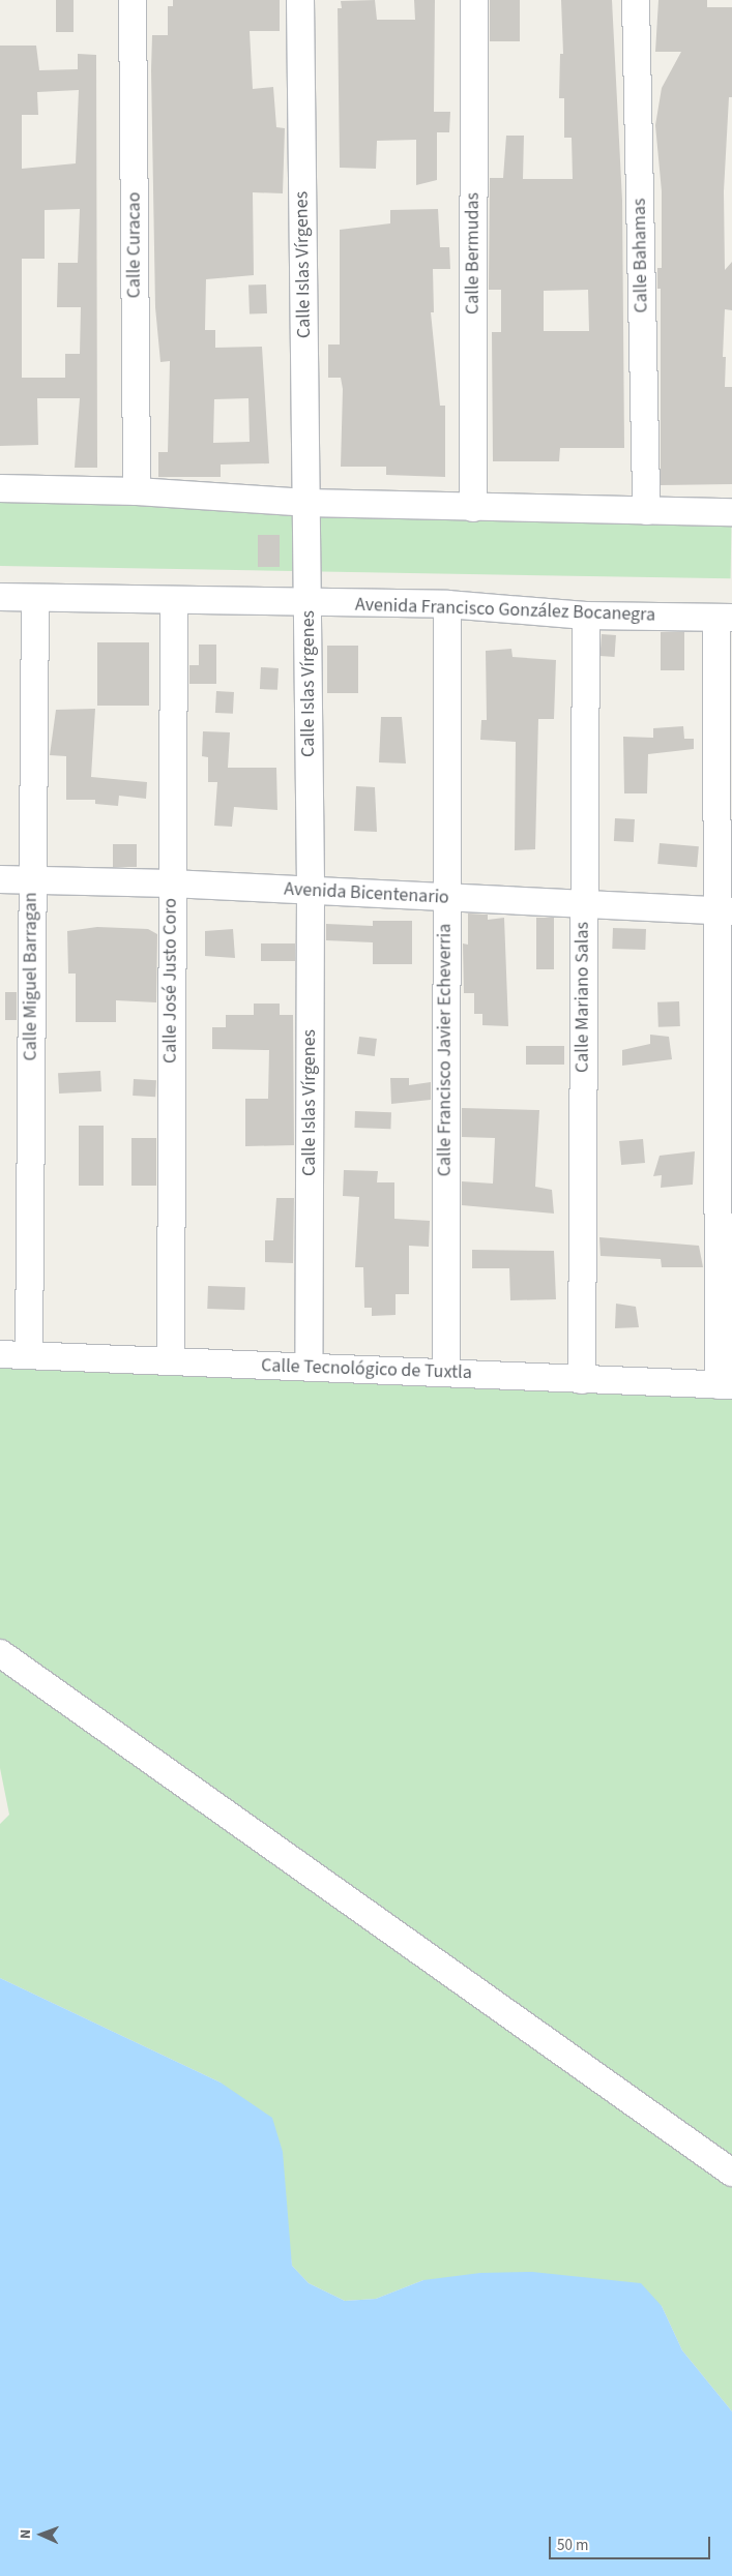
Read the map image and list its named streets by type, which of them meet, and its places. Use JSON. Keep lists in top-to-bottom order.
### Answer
{
  "streets": {
    "street": [
      "Calle Curacao",
      "Calle Bermudas",
      "Calle Bahamas",
      "Calle Islas Vírgenes",
      "Avenida Francisco González Bocanegra",
      "Avenida Bicentenario",
      "Calle Miguel Barragan",
      "Calle José Justo Coro",
      "Calle Mariano Salas",
      "Calle Francisco Javier Echeverria",
      "Calle Tecnológico de Tuxtla"
    ]
  },
  "crossings": [
    ["Calle Islas Vírgenes", "Avenida Francisco González Bocanegra"],
    ["Calle Islas Vírgenes", "Avenida Bicentenario"],
    ["Calle Islas Vírgenes", "Calle Tecnológico de Tuxtla"],
    ["Avenida Francisco González Bocanegra", "Calle Miguel Barragan"],
    ["Avenida Francisco González Bocanegra", "Calle José Justo Coro"],
    ["Avenida Francisco González Bocanegra", "Calle Mariano Salas"],
    ["Avenida Francisco González Bocanegra", "Calle Francisco Javier Echeverria"],
    ["Avenida Bicentenario", "Calle Miguel Barragan"],
    ["Avenida Bicentenario", "Calle José Justo Coro"],
    ["Avenida Bicentenario", "Calle Mariano Salas"],
    ["Avenida Bicentenario", "Calle Francisco Javier Echeverria"],
    ["Calle Miguel Barragan", "Calle Tecnológico de Tuxtla"],
    ["Calle José Justo Coro", "Calle Tecnológico de Tuxtla"],
    ["Calle Mariano Salas", "Calle Tecnológico de Tuxtla"],
    ["Calle Francisco Javier Echeverria", "Calle Tecnológico de Tuxtla"]
  ],
  "scale_bar": "50 m",
  "north": "left"
}
